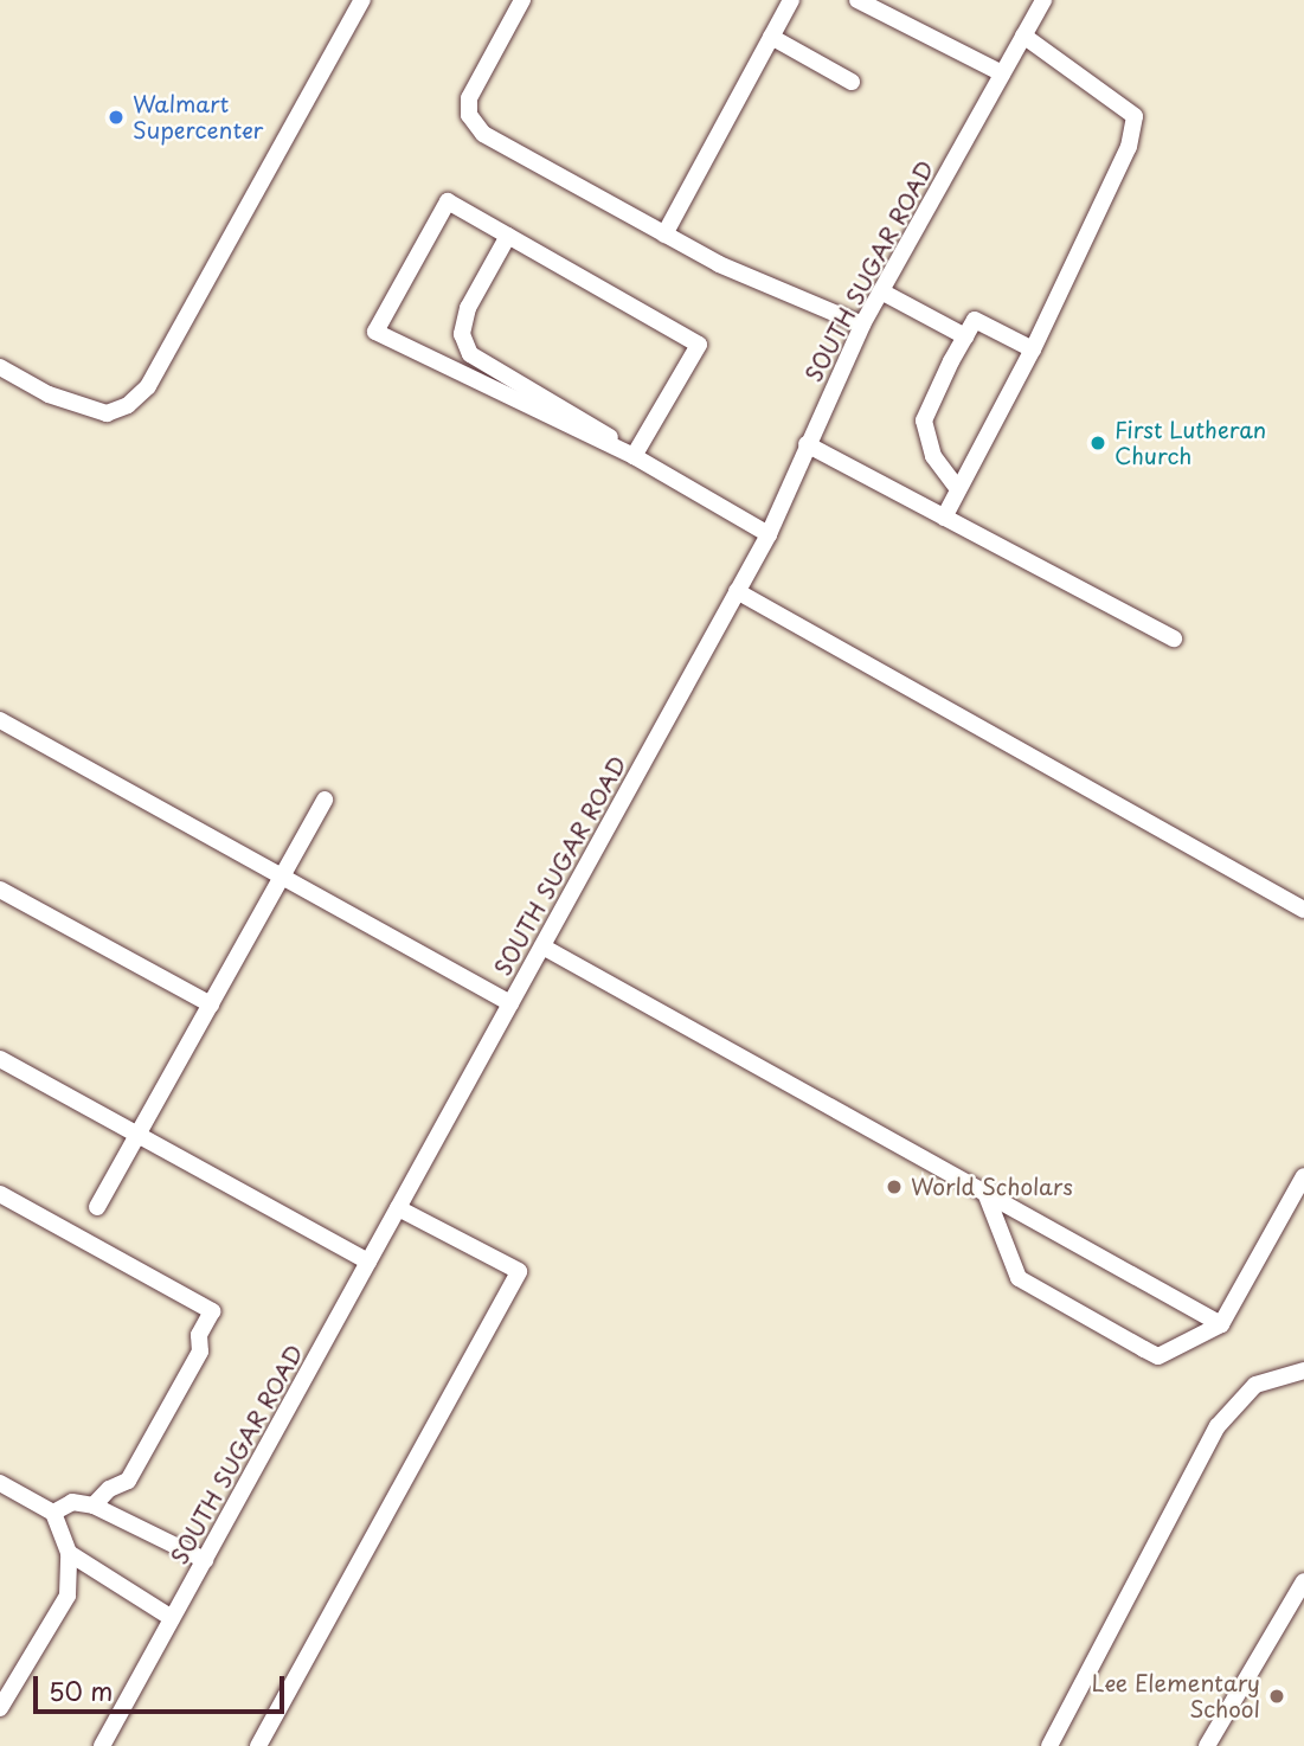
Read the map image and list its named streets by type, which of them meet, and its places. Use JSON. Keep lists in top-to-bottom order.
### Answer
{
  "streets": {
    "lane": ["SOUTH SUGAR ROAD"]
  },
  "places": [
    "Walmart Supercenter",
    "First Lutheran Church",
    "World Scholars",
    "Lee Elementary School"
  ],
  "scale_bar": "50 m"
}
